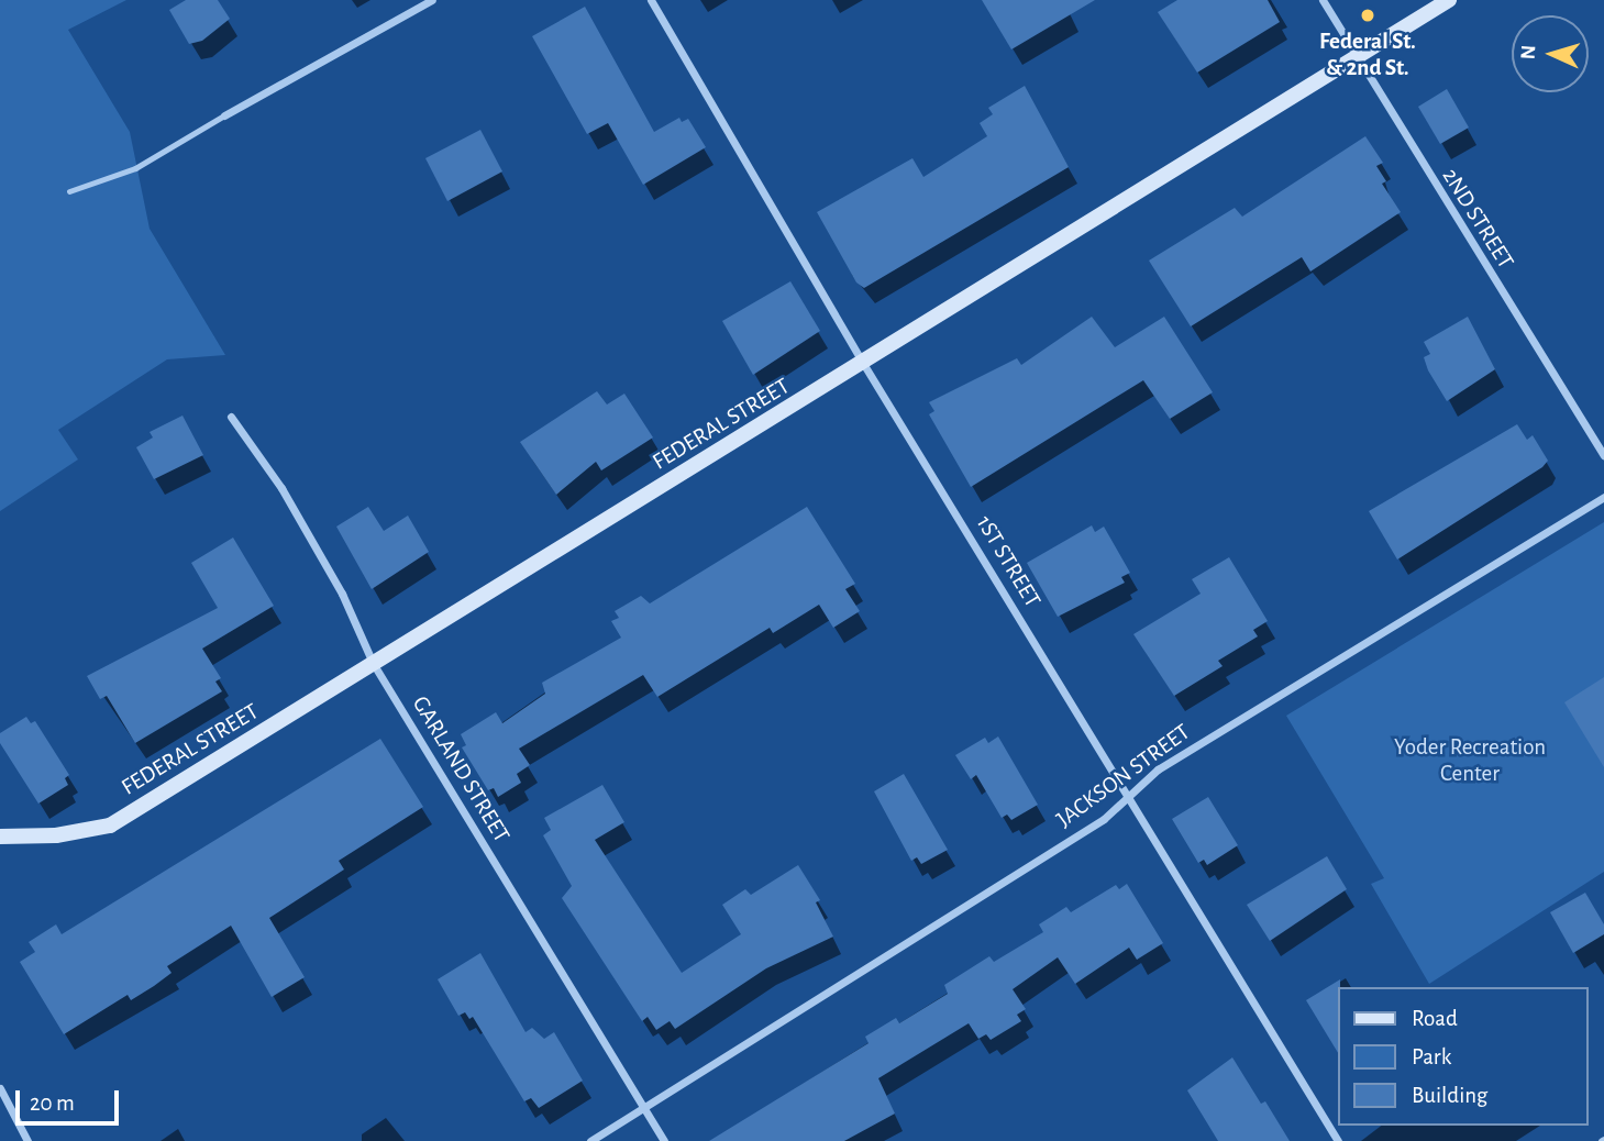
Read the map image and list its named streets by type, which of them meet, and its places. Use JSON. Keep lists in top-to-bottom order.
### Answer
{
  "streets": {
    "street": [
      "2ND STREET",
      "FEDERAL STREET",
      "1ST STREET",
      "GARLAND STREET",
      "JACKSON STREET"
    ]
  },
  "crossings": [
    ["2ND STREET", "FEDERAL STREET"],
    ["FEDERAL STREET", "1ST STREET"],
    ["FEDERAL STREET", "GARLAND STREET"],
    ["1ST STREET", "JACKSON STREET"],
    ["GARLAND STREET", "JACKSON STREET"]
  ],
  "parks": ["Yoder Recreation Center"],
  "places": ["Federal St. & 2nd St."],
  "legend": ["Road", "Park", "Building"],
  "scale_bar": "20 m",
  "north": "left"
}
